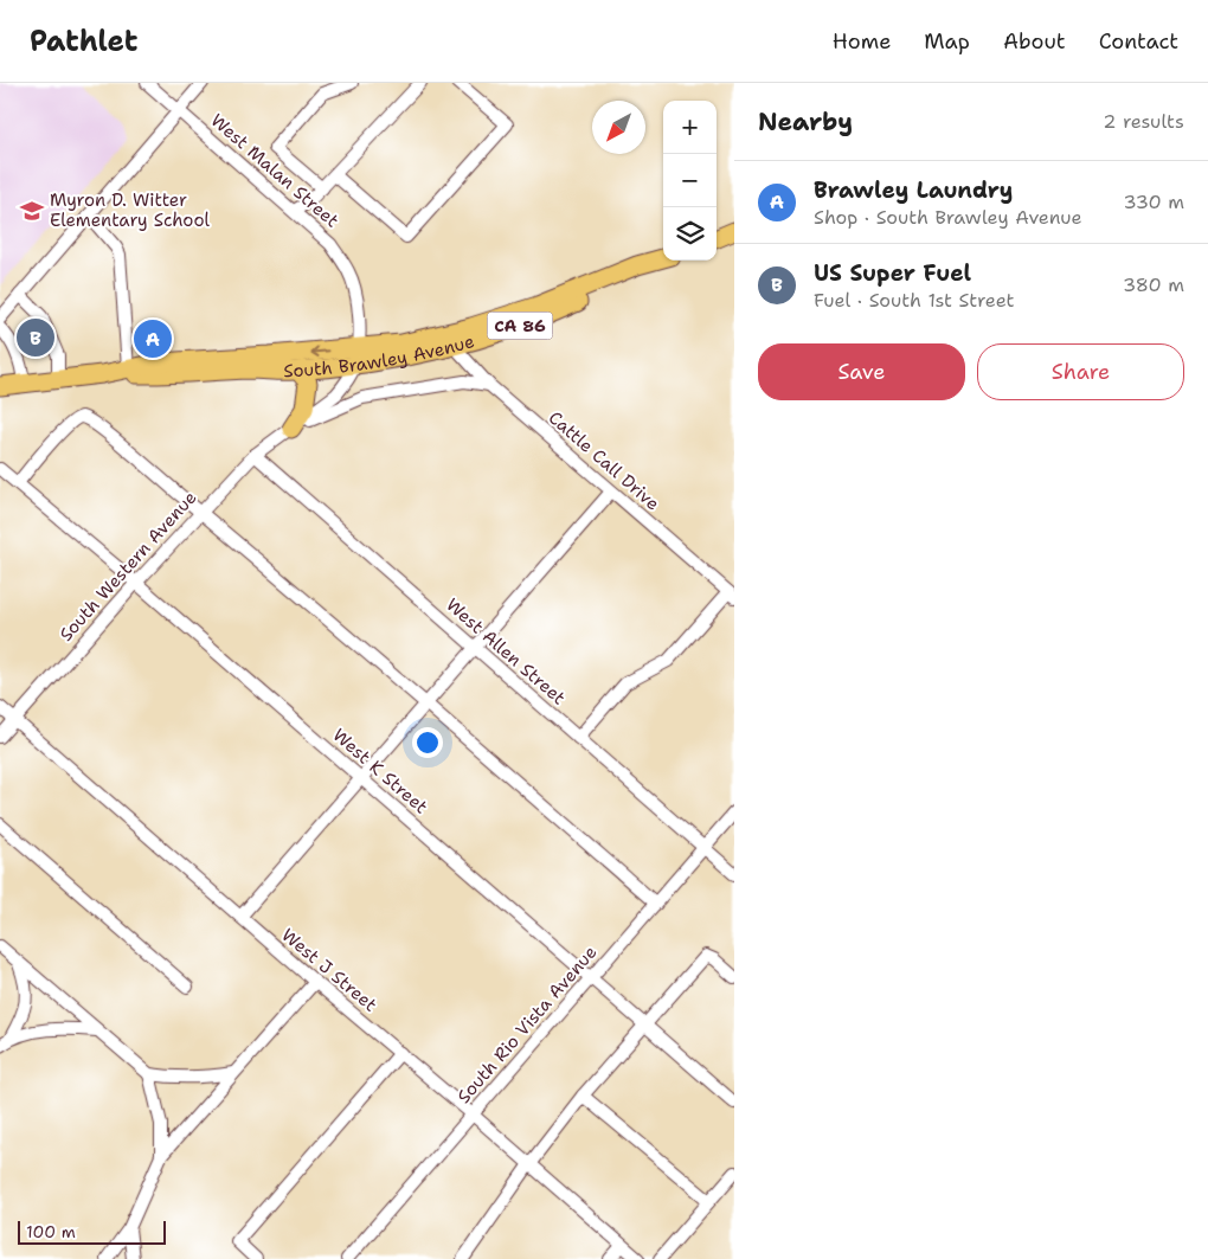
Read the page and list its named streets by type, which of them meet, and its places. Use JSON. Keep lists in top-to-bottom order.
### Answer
{
  "streets": {
    "highway": ["CA 86", "South Brawley Avenue"],
    "street": [
      "West Malan Street",
      "Cattle Call Drive",
      "South Western Avenue",
      "West Allen Street",
      "West K Street",
      "West J Street",
      "South Rio Vista Avenue"
    ]
  },
  "crossings": [
    ["West Malan Street", "South Brawley Avenue"],
    ["West Malan Street", "South Western Avenue"],
    ["South Brawley Avenue", "Cattle Call Drive"],
    ["South Brawley Avenue", "South Western Avenue"],
    ["Cattle Call Drive", "South Western Avenue"],
    ["South Western Avenue", "West Allen Street"],
    ["South Western Avenue", "West K Street"],
    ["South Western Avenue", "West J Street"],
    ["West Allen Street", "South Rio Vista Avenue"],
    ["West K Street", "South Rio Vista Avenue"],
    ["West J Street", "South Rio Vista Avenue"]
  ],
  "places": {
    "school or university": ["Myron D. Witter Elementary School"]
  },
  "scale_bar": "100 m",
  "north": "bottom left",
  "page": {
    "header": "Pathlet",
    "nav": [
      "Home",
      "Map",
      "About",
      "Contact"
    ],
    "heading": ["Nearby", "2 results"],
    "map_buttons": ["+", "−"],
    "list": [
      {
        "mark": "A",
        "name": "Brawley Laundry",
        "note": "Shop · South Brawley Avenue",
        "value": "330 m"
      },
      {
        "mark": "B",
        "name": "US Super Fuel",
        "note": "Fuel · South 1st Street",
        "value": "380 m"
      }
    ],
    "pins": ["B", "A"],
    "buttons": ["Save", "Share"],
    "scale": "100 m"
  }
}
